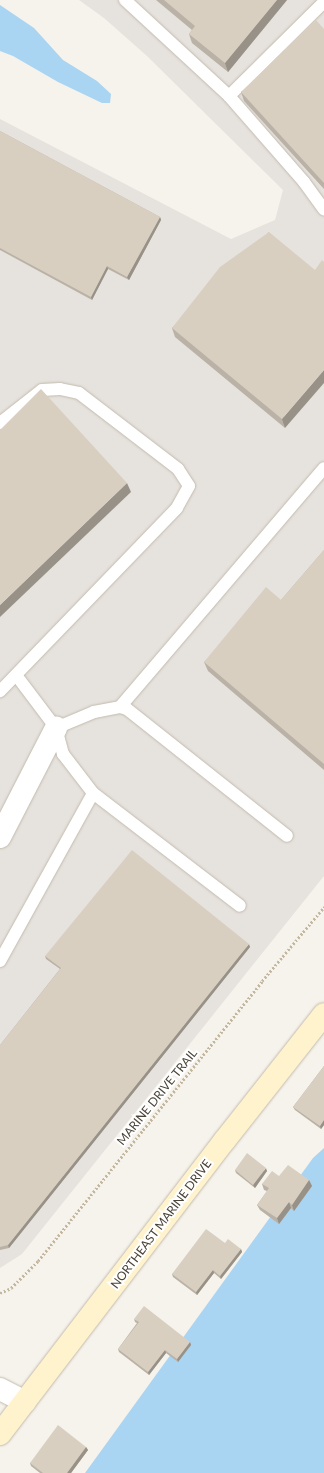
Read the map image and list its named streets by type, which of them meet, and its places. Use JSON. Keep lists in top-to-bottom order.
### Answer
{
  "streets": {
    "main road": ["NORTHEAST MARINE DRIVE"],
    "path": ["MARINE DRIVE TRAIL"]
  }
}
